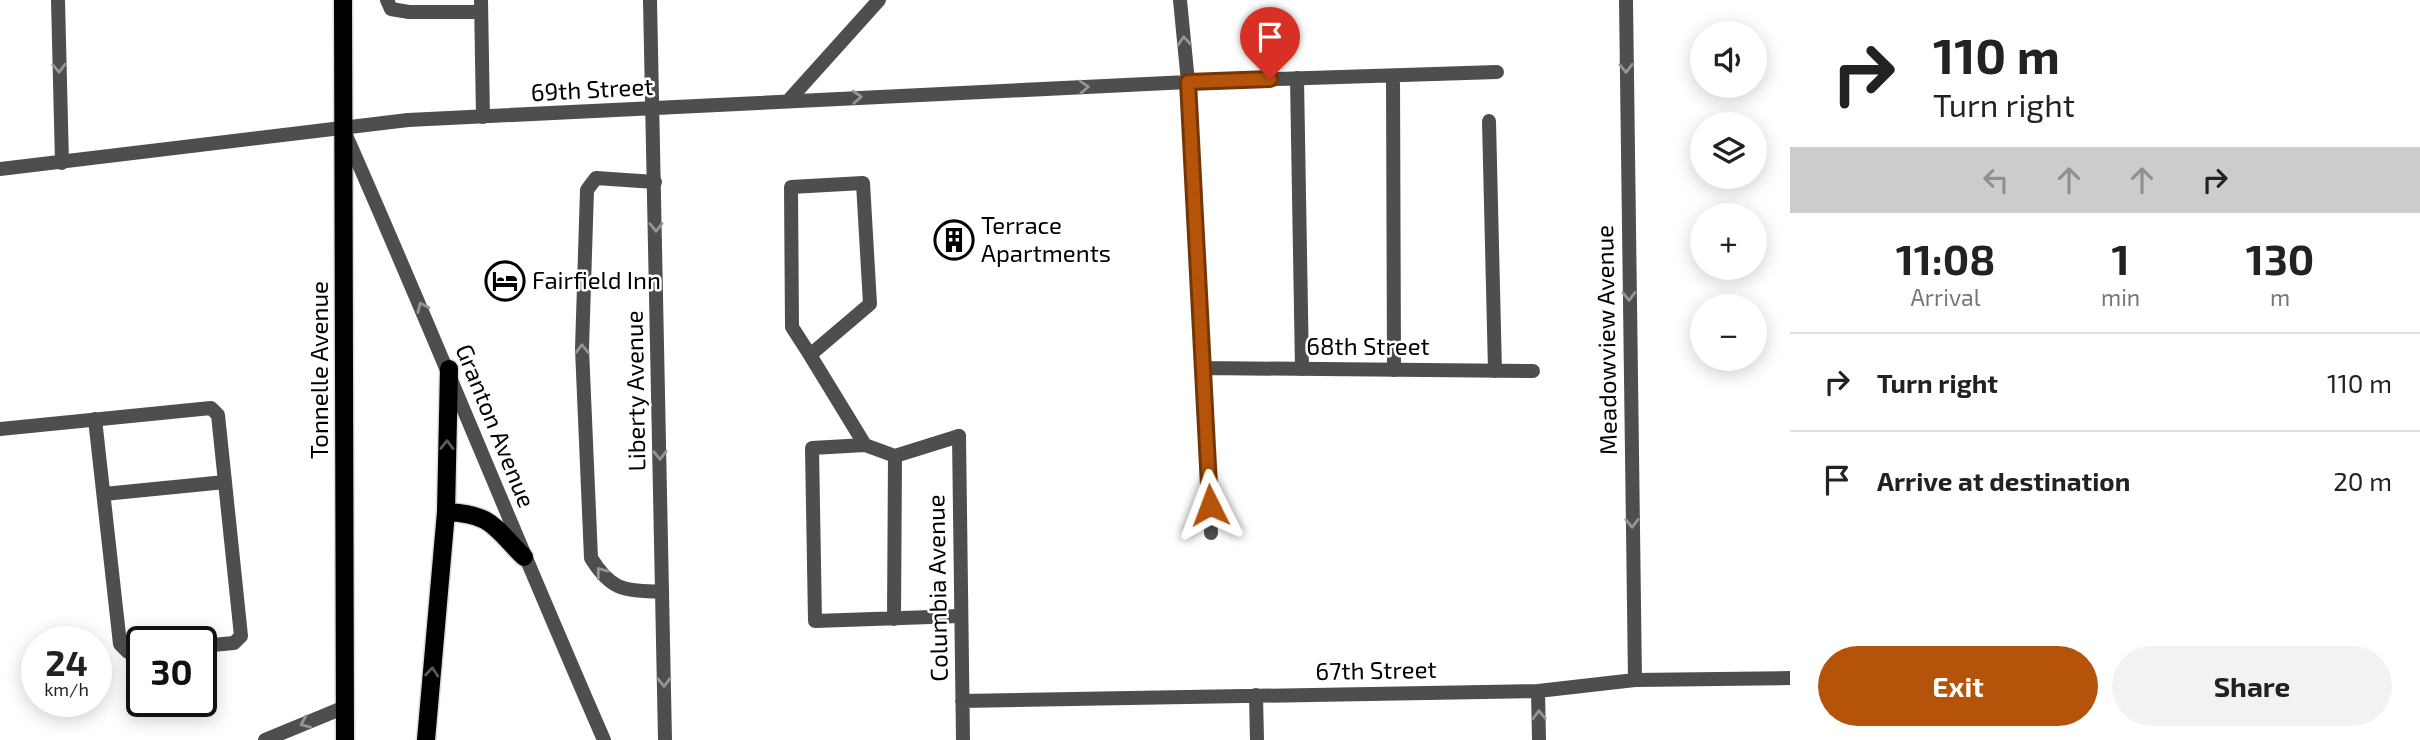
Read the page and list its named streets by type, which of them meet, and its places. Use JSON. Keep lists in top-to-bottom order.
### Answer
{
  "streets": {
    "main road": ["Tonnelle Avenue"],
    "street": [
      "69th Street",
      "Meadowview Avenue",
      "68th Street",
      "Liberty Avenue",
      "Granton Avenue",
      "Columbia Avenue",
      "67th Street"
    ]
  },
  "crossings": [
    ["69th Street", "Tonnelle Avenue"],
    ["69th Street", "Liberty Avenue"],
    ["69th Street", "Granton Avenue"],
    ["Meadowview Avenue", "67th Street"],
    ["Tonnelle Avenue", "Granton Avenue"],
    ["Columbia Avenue", "67th Street"]
  ],
  "one_way": ["Meadowview Avenue", "Liberty Avenue", "Granton Avenue"],
  "places": {
    "building": ["Terrace Apartments"],
    "hotel": ["Fairfield Inn"]
  },
  "page": {
    "turn": ["110 m", "Turn right"],
    "map_buttons": ["+", "−"],
    "eta": [
      "11:08",
      "Arrival",
      "1",
      "min",
      "130",
      "m"
    ],
    "list": [
      {
        "name": "Turn right",
        "value": "110 m"
      },
      {
        "name": "Arrive at destination",
        "value": "20 m"
      }
    ],
    "speed": "24 km/h",
    "limit": "30",
    "buttons": ["Exit", "Share"]
  }
}
